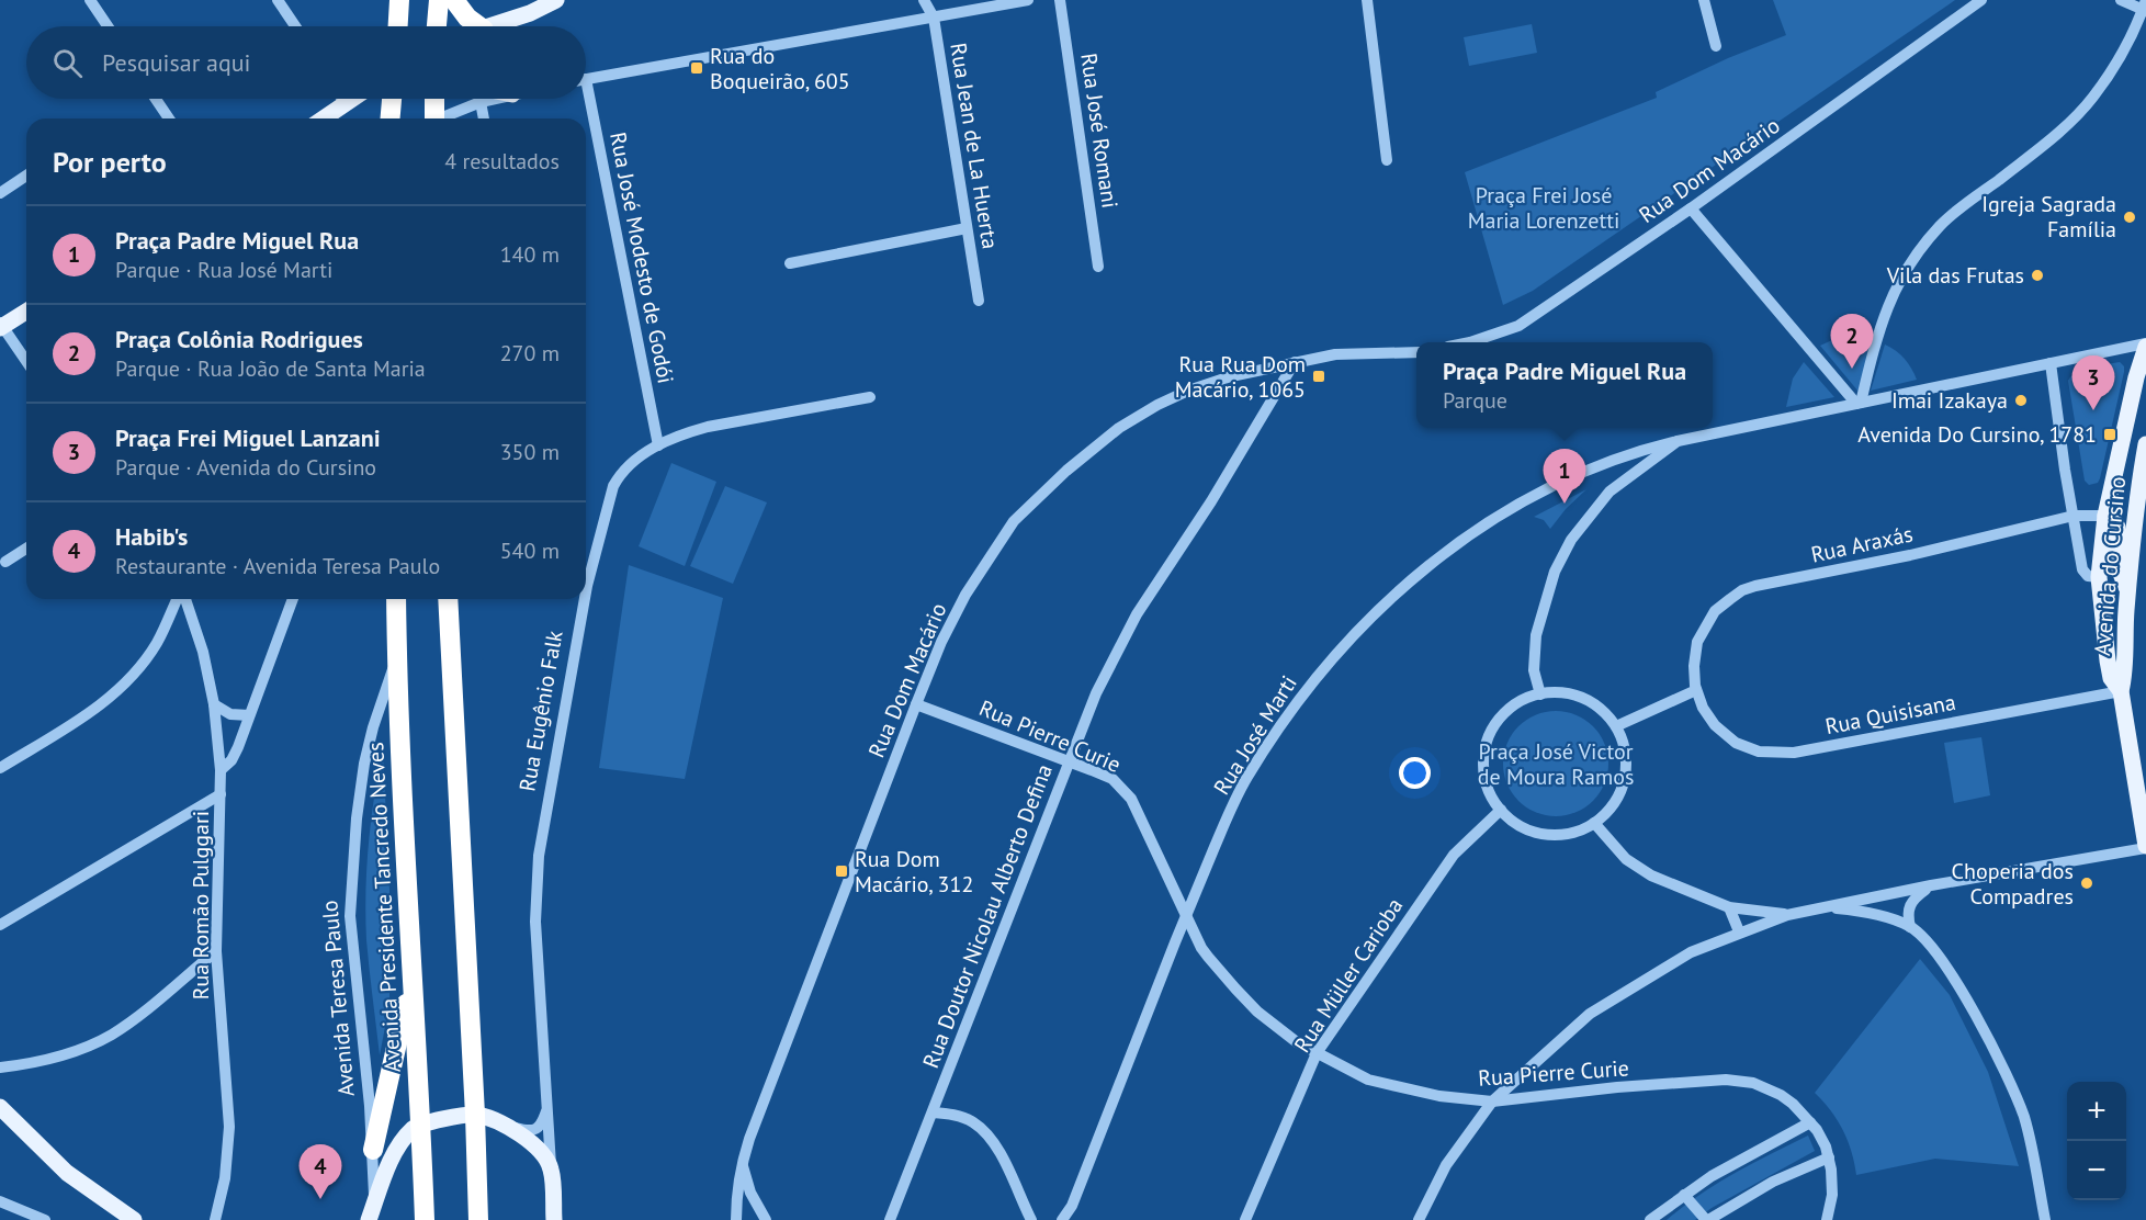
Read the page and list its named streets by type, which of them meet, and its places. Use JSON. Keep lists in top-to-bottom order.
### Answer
{
  "streets": {
    "highway": ["Avenida Presidente Tancredo Neves"],
    "main road": ["Avenida do Cursino", "Rua Eugênio Falk"],
    "street": [
      "Rua José Romani",
      "Rua Jean de La Huerta",
      "Rua Dom Macário",
      "Rua José Modesto de Godói",
      "Rua Araxás",
      "Rua Quisisana",
      "Rua José Marti",
      "Rua Pierre Curie",
      "Rua Romão Pulggari",
      "Rua Doutor Nicolau Alberto Defina",
      "Rua Müller Carioba",
      "Avenida Teresa Paulo"
    ]
  },
  "crossings": [
    ["Rua Dom Macário", "Rua Pierre Curie"],
    ["Rua Dom Macário", "Rua Doutor Nicolau Alberto Defina"],
    ["Rua José Modesto de Godói", "Rua Eugênio Falk"],
    ["Rua Araxás", "Avenida do Cursino"],
    ["Rua Araxás", "Rua Quisisana"],
    ["Avenida do Cursino", "Rua Quisisana"],
    ["Avenida do Cursino", "Rua José Marti"],
    ["Rua José Marti", "Rua Pierre Curie"],
    ["Rua Pierre Curie", "Rua Doutor Nicolau Alberto Defina"],
    ["Rua Pierre Curie", "Rua Müller Carioba"],
    ["Avenida Presidente Tancredo Neves", "Avenida Teresa Paulo"]
  ],
  "parks": ["Praça Frei José Maria Lorenzetti", "Praça José Victor de Moura Ramos"],
  "places": {
    "transit": [
      "Rua do Boqueirão, 605",
      "Rua Rua Dom Macário, 1065",
      "Avenida Do Cursino, 1781",
      "Rua Dom Macário, 312"
    ],
    "other": [
      "Igreja Sagrada Família",
      "Vila das Frutas",
      "Imai Izakaya",
      "Choperia dos Compadres"
    ]
  },
  "page": {
    "search": "Pesquisar aqui",
    "heading": ["Por perto", "4 resultados"],
    "list": [
      {
        "mark": "1",
        "name": "Praça Padre Miguel Rua",
        "note": "Parque · Rua José Marti",
        "value": "140 m"
      },
      {
        "mark": "2",
        "name": "Praça Colônia Rodrigues",
        "note": "Parque · Rua João de Santa Maria",
        "value": "270 m"
      },
      {
        "mark": "3",
        "name": "Praça Frei Miguel Lanzani",
        "note": "Parque · Avenida do Cursino",
        "value": "350 m"
      },
      {
        "mark": "4",
        "name": "Habib's",
        "note": "Restaurante · Avenida Teresa Paulo",
        "value": "540 m"
      }
    ],
    "pins": [
      "2",
      "3",
      "1",
      "4"
    ],
    "popup": ["Praça Padre Miguel Rua", "Parque"],
    "map_buttons": ["+", "−"]
  }
}
